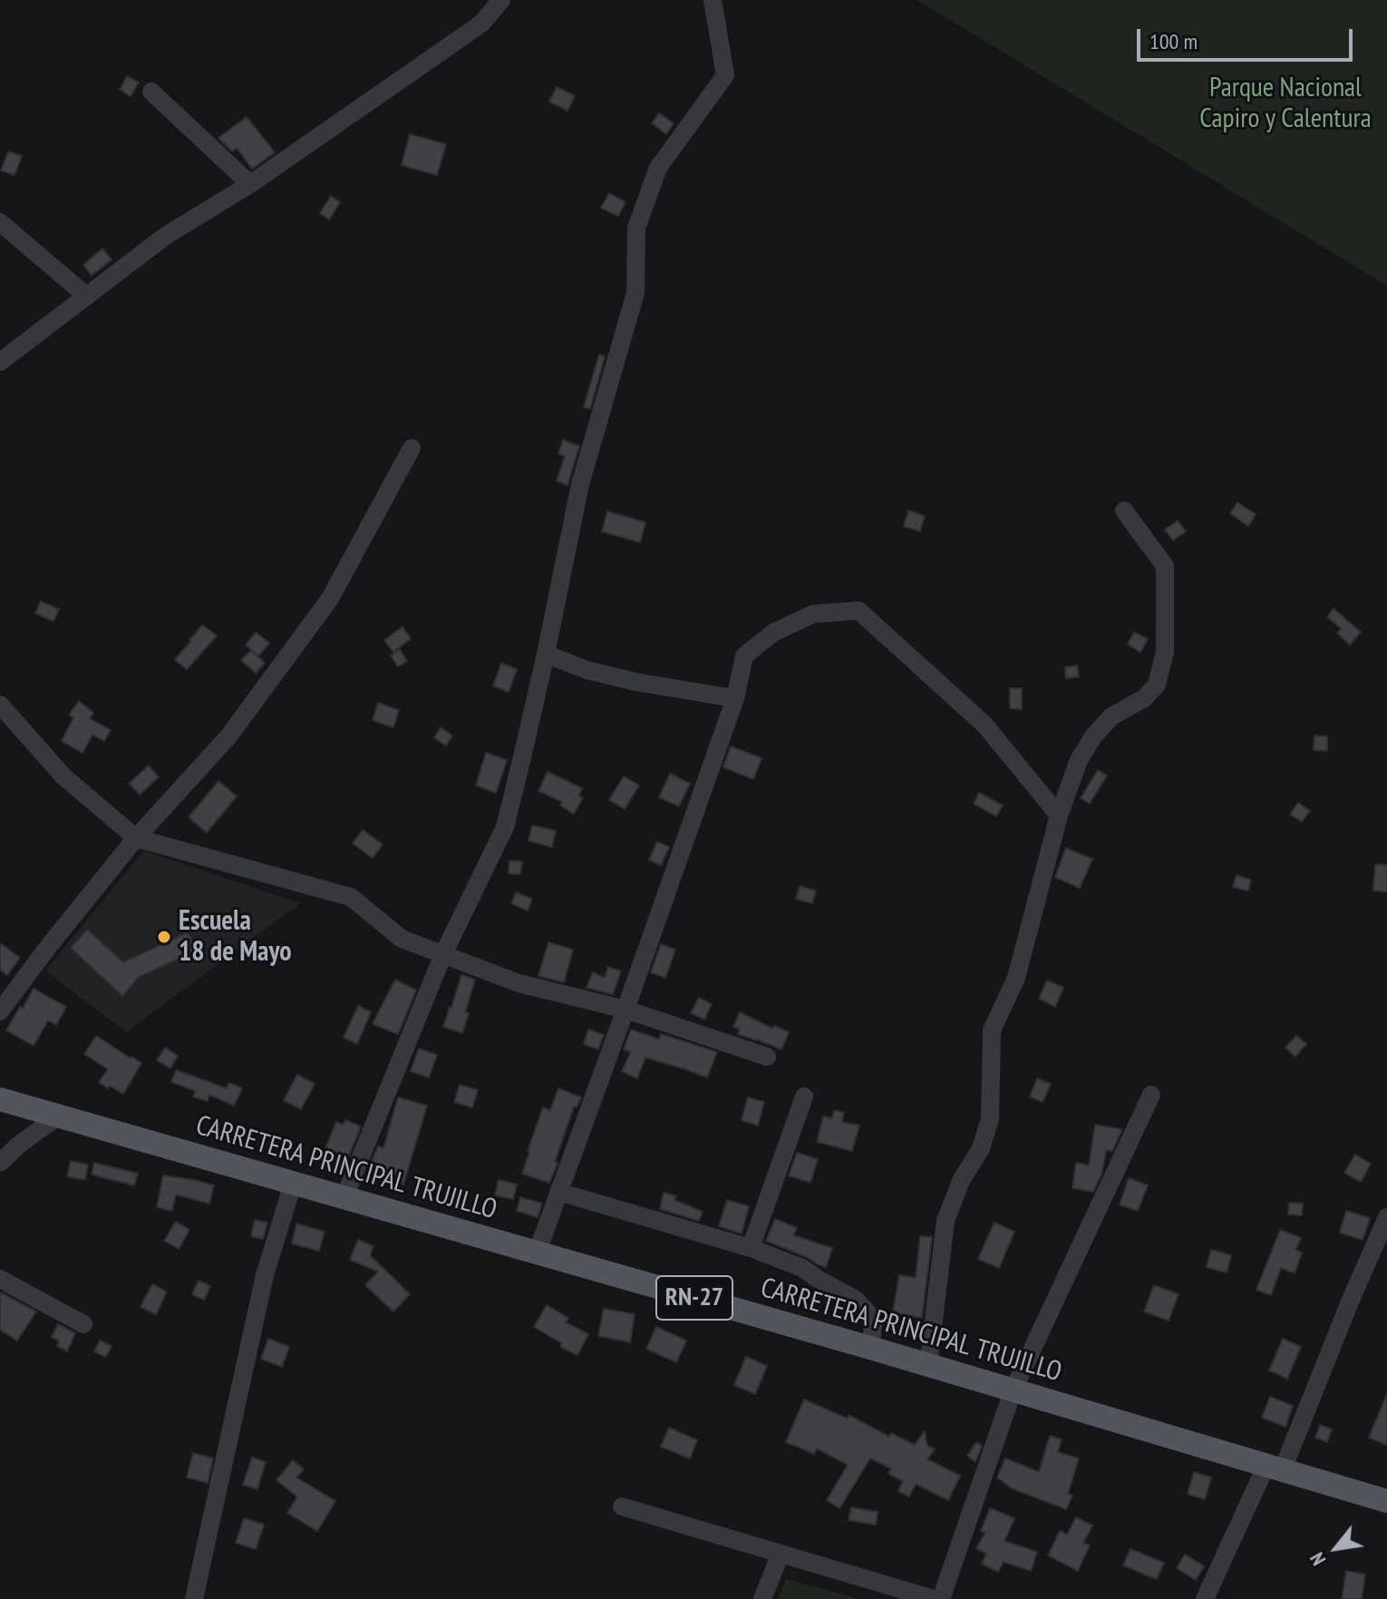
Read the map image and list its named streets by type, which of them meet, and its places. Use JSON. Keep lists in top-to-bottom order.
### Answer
{
  "streets": {
    "main road": ["CARRETERA PRINCIPAL TRUJILLO", "RN-27"]
  },
  "parks": ["Parque Nacional Capiro y Calentura"],
  "places": ["Escuela 18 de Mayo"],
  "scale_bar": "100 m",
  "north": "bottom left"
}
